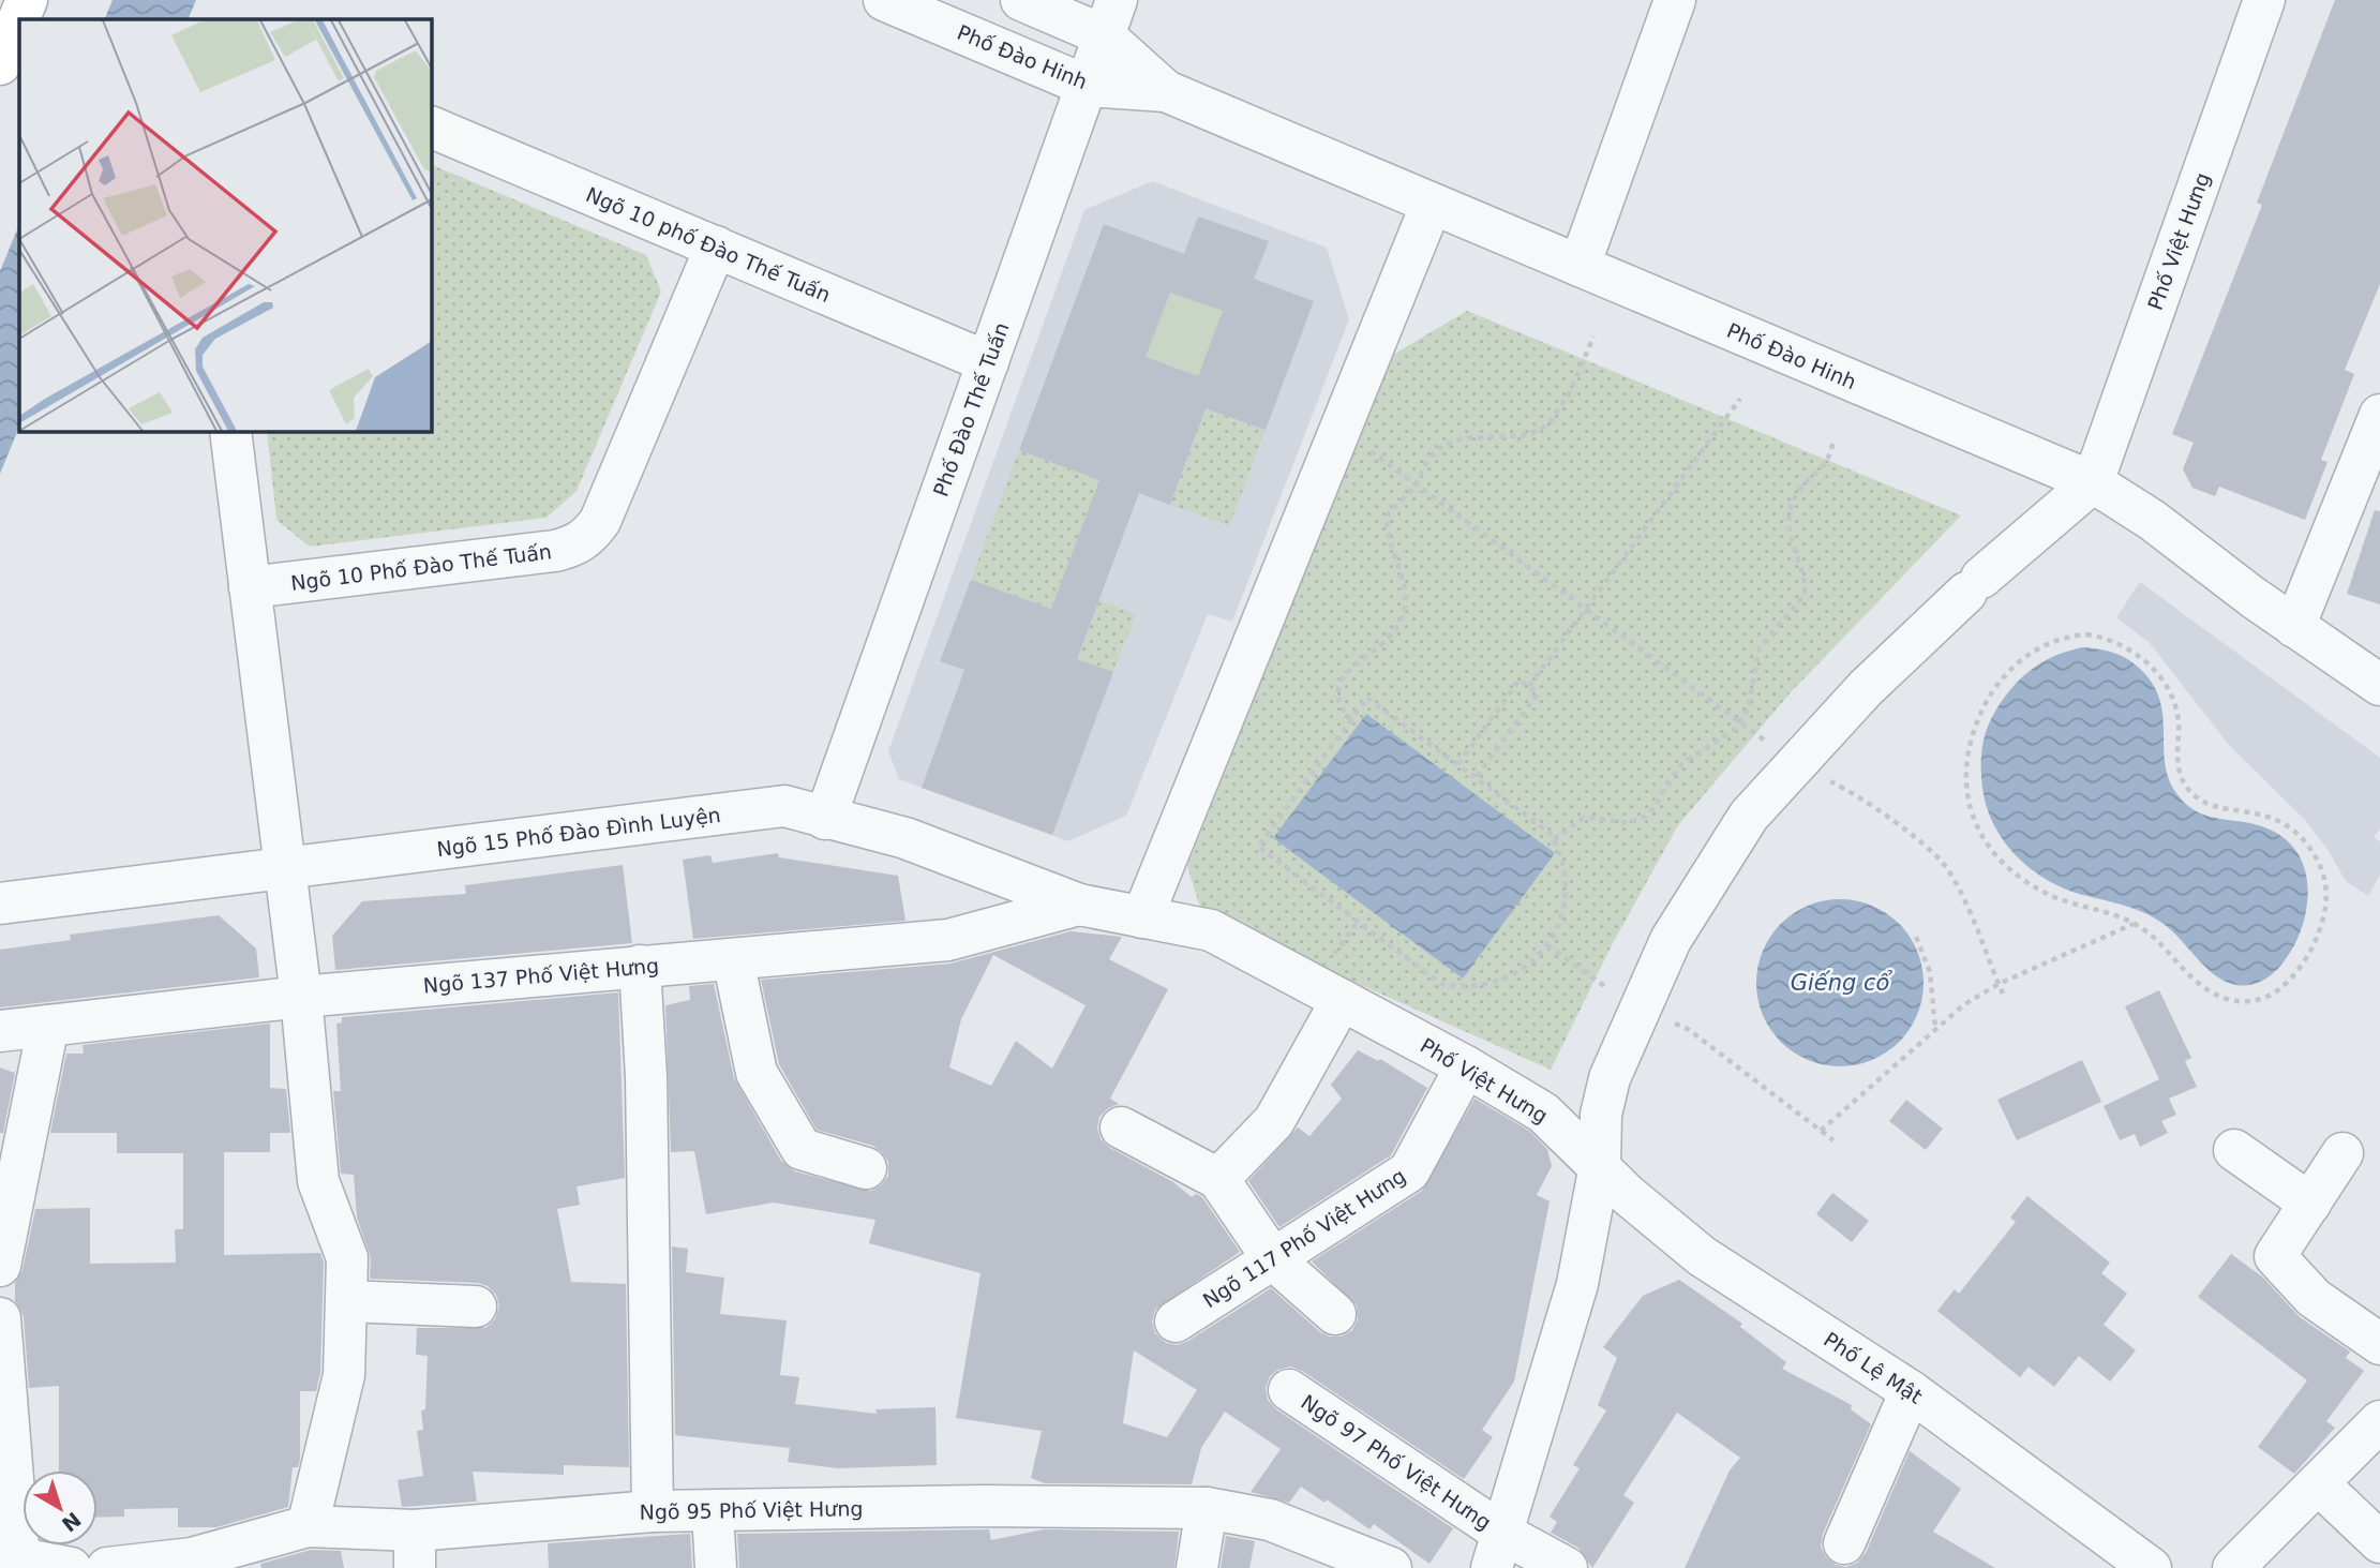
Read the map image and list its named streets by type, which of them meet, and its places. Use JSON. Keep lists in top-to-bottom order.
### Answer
{
  "streets": {
    "street": [
      "Phố Đào Hinh",
      "Phố Việt Hưng",
      "Ngõ 10 phố Đào Thế Tuấn",
      "Phố Đào Thế Tuấn",
      "Ngõ 10 Phố Đào Thế Tuấn",
      "Ngõ 15 Phố Đào Đình Luyện",
      "Ngõ 137 Phố Việt Hưng",
      "Ngõ 117 Phố Việt Hưng",
      "Phố Lệ Mật",
      "Ngõ 97 Phố Việt Hưng",
      "Ngõ 95 Phố Việt Hưng"
    ]
  },
  "crossings": [
    ["Phố Đào Hinh", "Phố Việt Hưng"],
    ["Phố Đào Hinh", "Phố Đào Thế Tuấn"],
    ["Phố Việt Hưng", "Ngõ 15 Phố Đào Đình Luyện"],
    ["Phố Việt Hưng", "Ngõ 117 Phố Việt Hưng"],
    ["Phố Việt Hưng", "Phố Lệ Mật"],
    ["Ngõ 10 phố Đào Thế Tuấn", "Phố Đào Thế Tuấn"],
    ["Ngõ 10 phố Đào Thế Tuấn", "Ngõ 10 Phố Đào Thế Tuấn"],
    ["Phố Đào Thế Tuấn", "Ngõ 15 Phố Đào Đình Luyện"],
    ["Ngõ 15 Phố Đào Đình Luyện", "Ngõ 137 Phố Việt Hưng"]
  ],
  "water": ["Giếng cổ"],
  "north": "bottom right"
}
